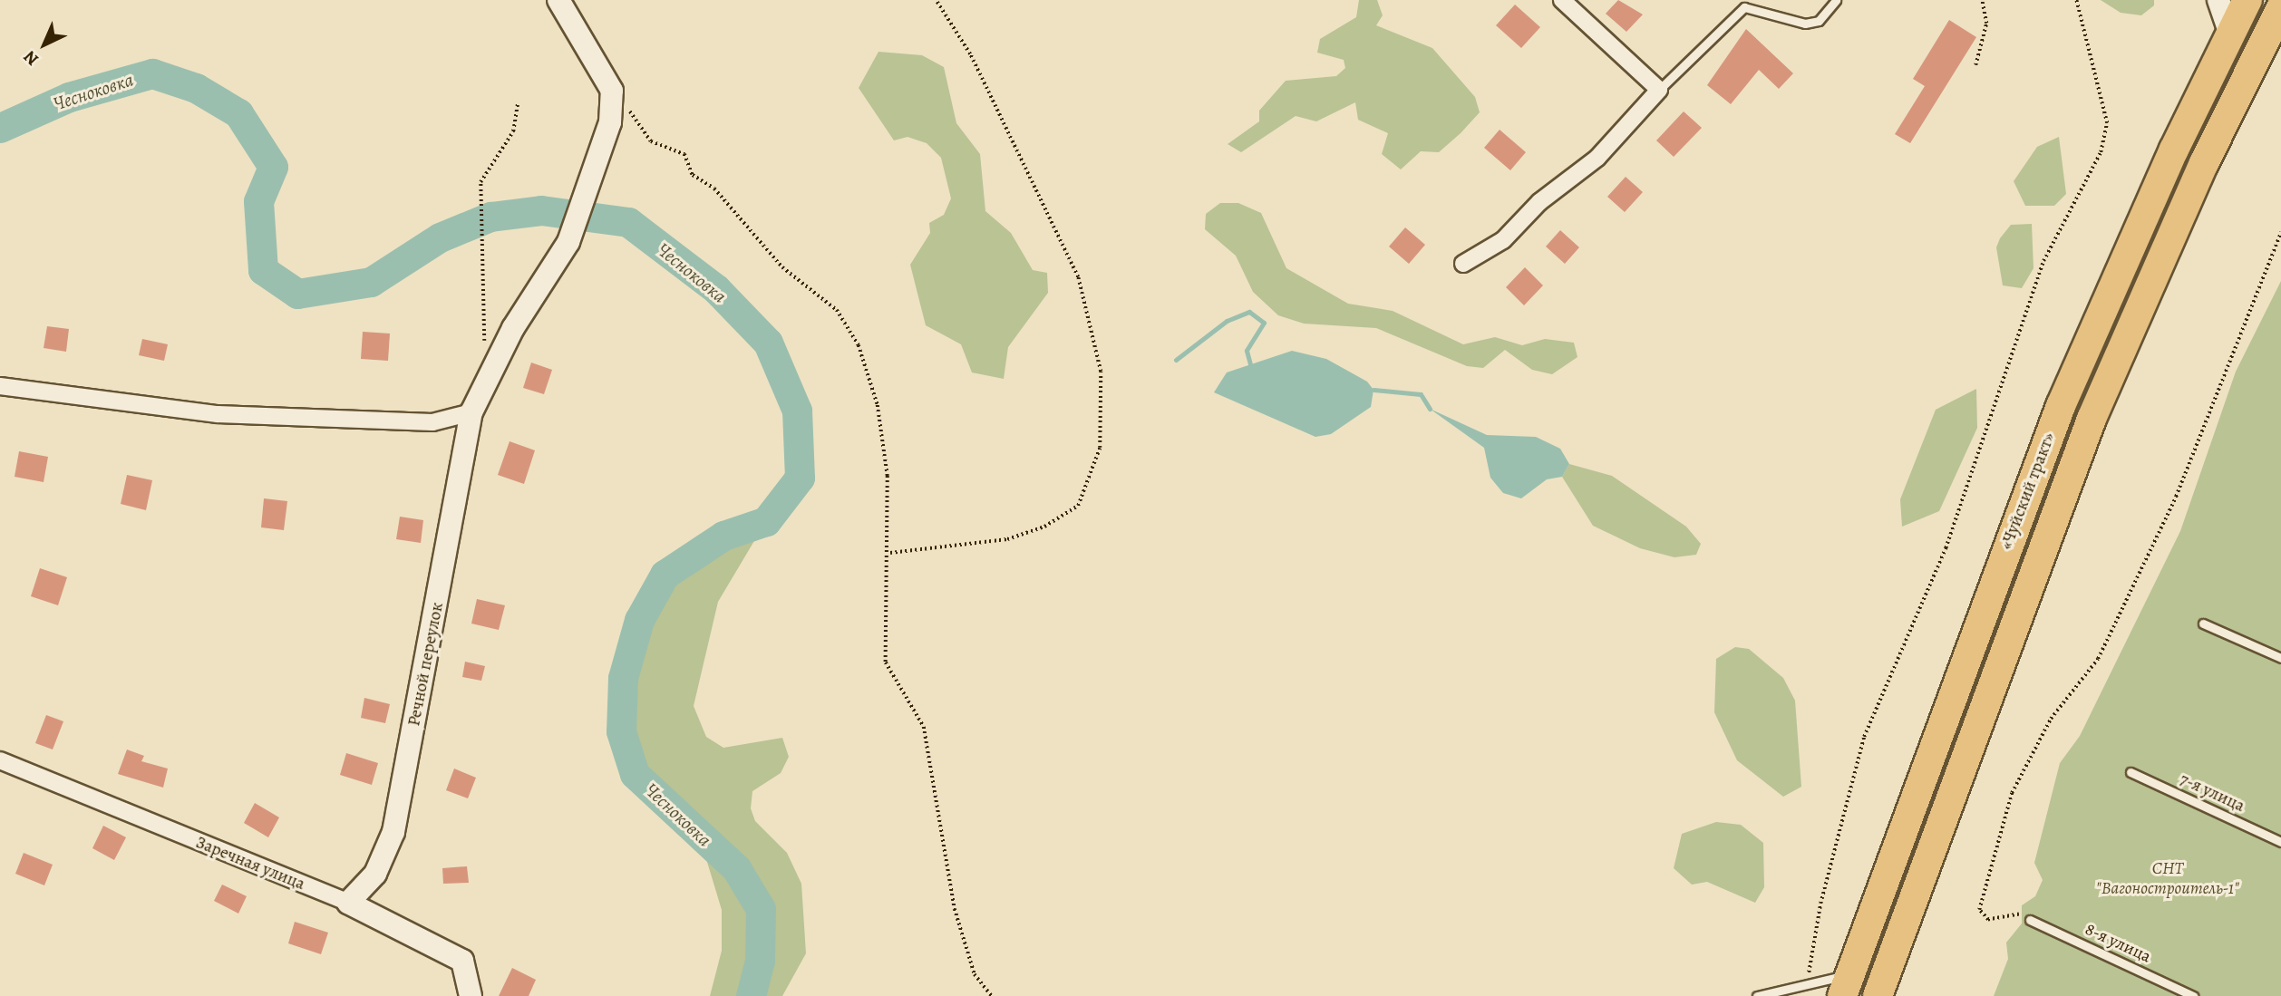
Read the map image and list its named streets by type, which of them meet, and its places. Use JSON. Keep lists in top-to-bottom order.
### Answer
{
  "streets": {
    "highway": ["«Чуйский тракт»"],
    "street": ["Речной переулок", "Заречная улица"],
    "lane": ["7-я улица", "8-я улица"]
  },
  "crossings": [
    ["Речной переулок", "Заречная улица"]
  ],
  "water": ["Чесноковка"],
  "parks": ["СНТ \"Вагоностроитель-1\""],
  "north": "bottom left"
}
